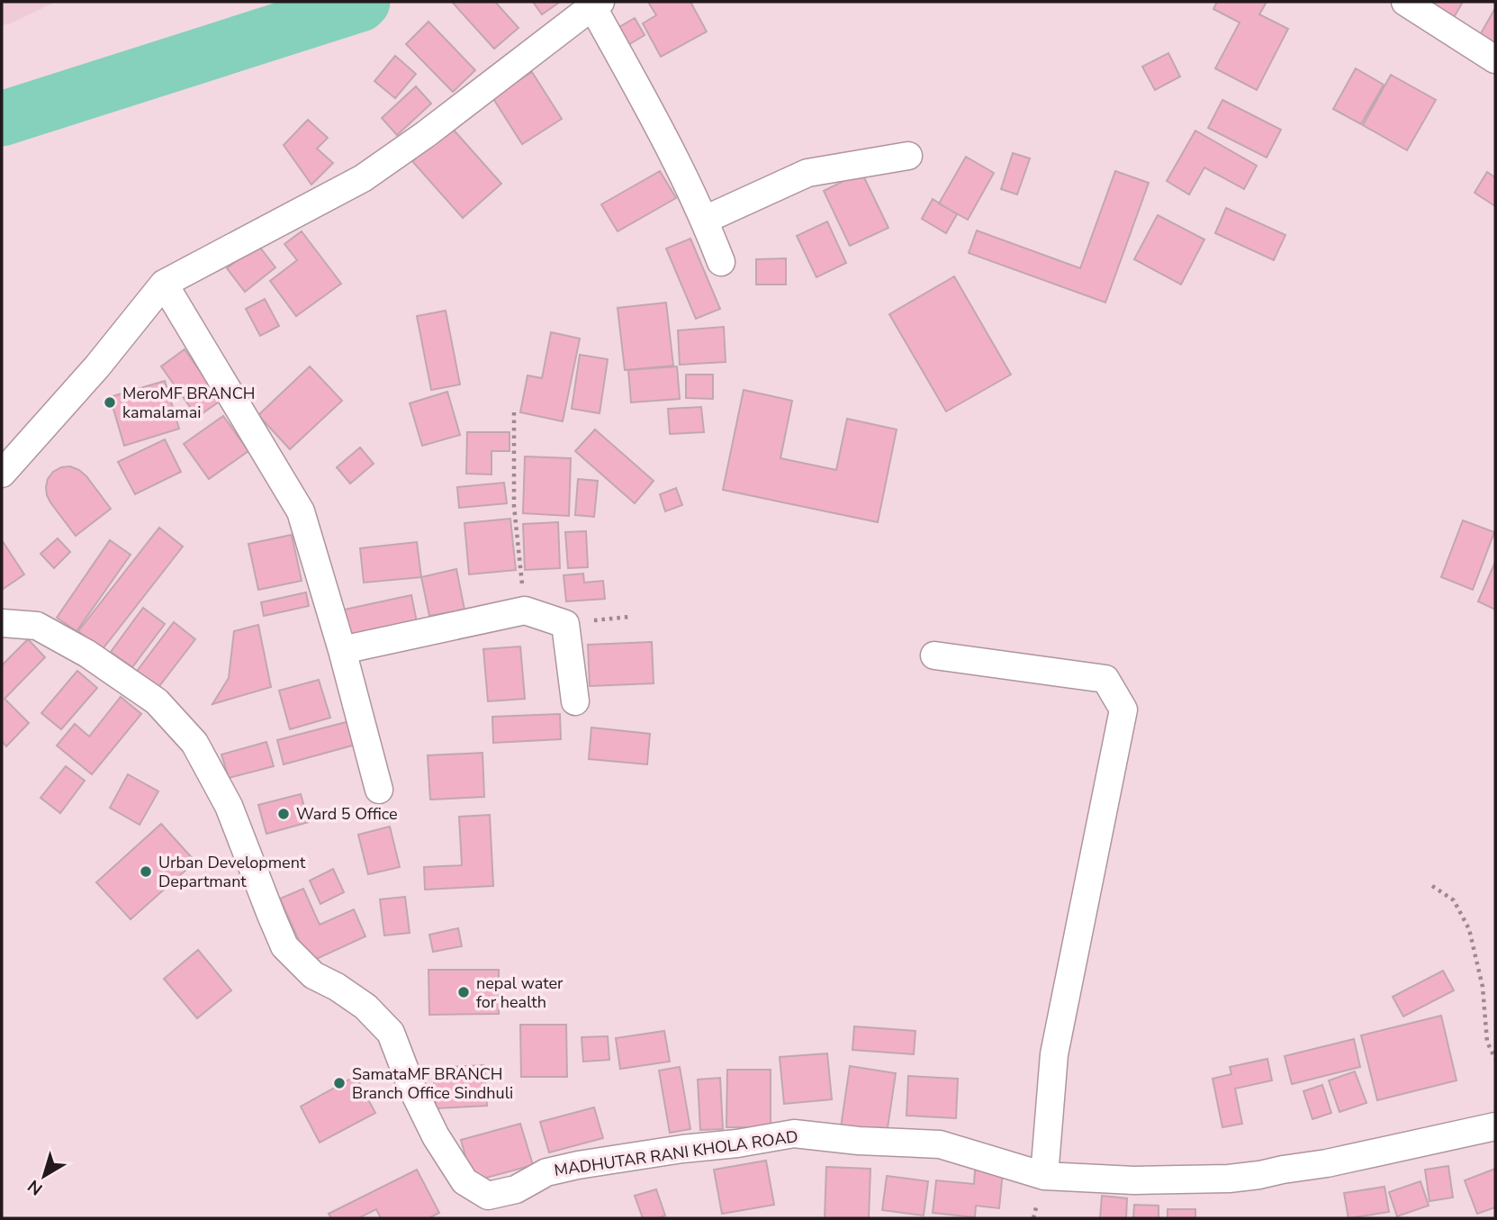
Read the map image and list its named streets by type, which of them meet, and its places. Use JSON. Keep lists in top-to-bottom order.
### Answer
{
  "streets": {
    "street": ["MADHUTAR RANI KHOLA ROAD"]
  },
  "places": [
    "MeroMF BRANCH kamalamai",
    "Ward 5 Office",
    "Urban Development Departmant",
    "nepal water for health",
    "SamataMF BRANCH Branch Office Sindhuli"
  ],
  "north": "bottom left"
}
